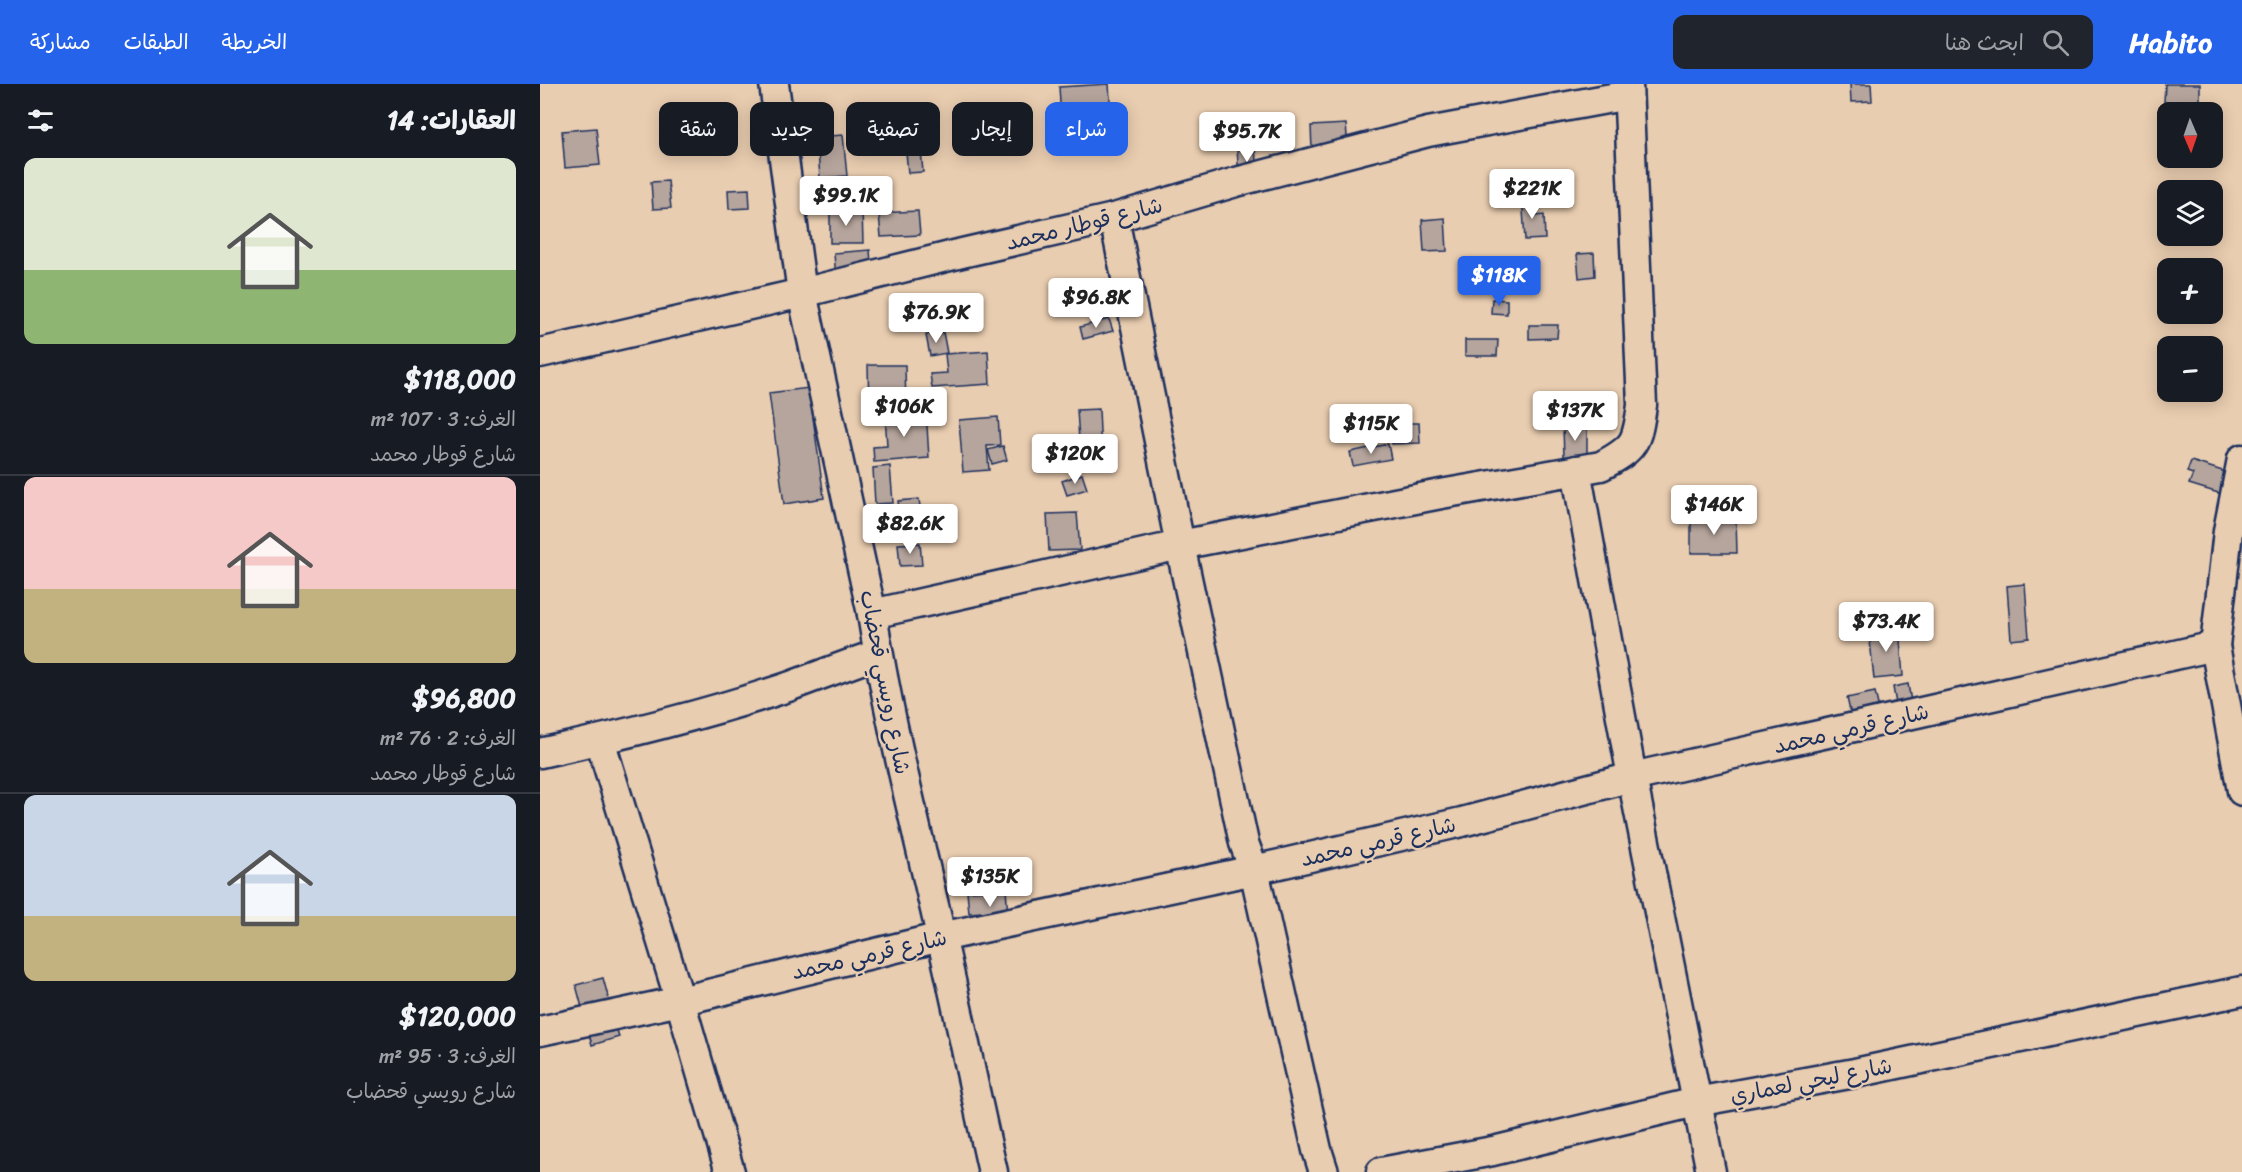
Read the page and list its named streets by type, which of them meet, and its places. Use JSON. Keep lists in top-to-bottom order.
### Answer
{
  "streets": {
    "street": [
      "شارع قوطار محمد",
      "شارع رويسي قحضاب",
      "شارع قرمي محمد",
      "شارع ليحي لعماري"
    ]
  },
  "crossings": [
    ["شارع قوطار محمد", "شارع رويسي قحضاب"],
    ["شارع رويسي قحضاب", "شارع قرمي محمد"]
  ],
  "north": "bottom",
  "page": {
    "header": "Habito",
    "search": "ابحث هنا",
    "nav": ["الخريطة", "الطبقات", "مشاركة"],
    "heading": "العقارات: 14",
    "map_buttons": ["+", "−"],
    "chip": [
      "شراء",
      "إيجار",
      "تصفية",
      "جديد",
      "شقة"
    ],
    "price": [
      "$95.7K",
      "$221K",
      "$99.1K",
      "$118K",
      "$96.8K",
      "$76.9K",
      "$106K",
      "$137K",
      "$115K",
      "$120K",
      "$146K",
      "$82.6K",
      "$73.4K",
      "$135K"
    ],
    "list": [
      {
        "name": "$118,000",
        "note": "الغرف: 3 · 107 m² · شارع قوطار محمد"
      },
      {
        "name": "$96,800",
        "note": "الغرف: 2 · 76 m² · شارع قوطار محمد"
      },
      {
        "name": "$120,000",
        "note": "الغرف: 3 · 95 m² · شارع رويسي قحضاب"
      }
    ]
  }
}
